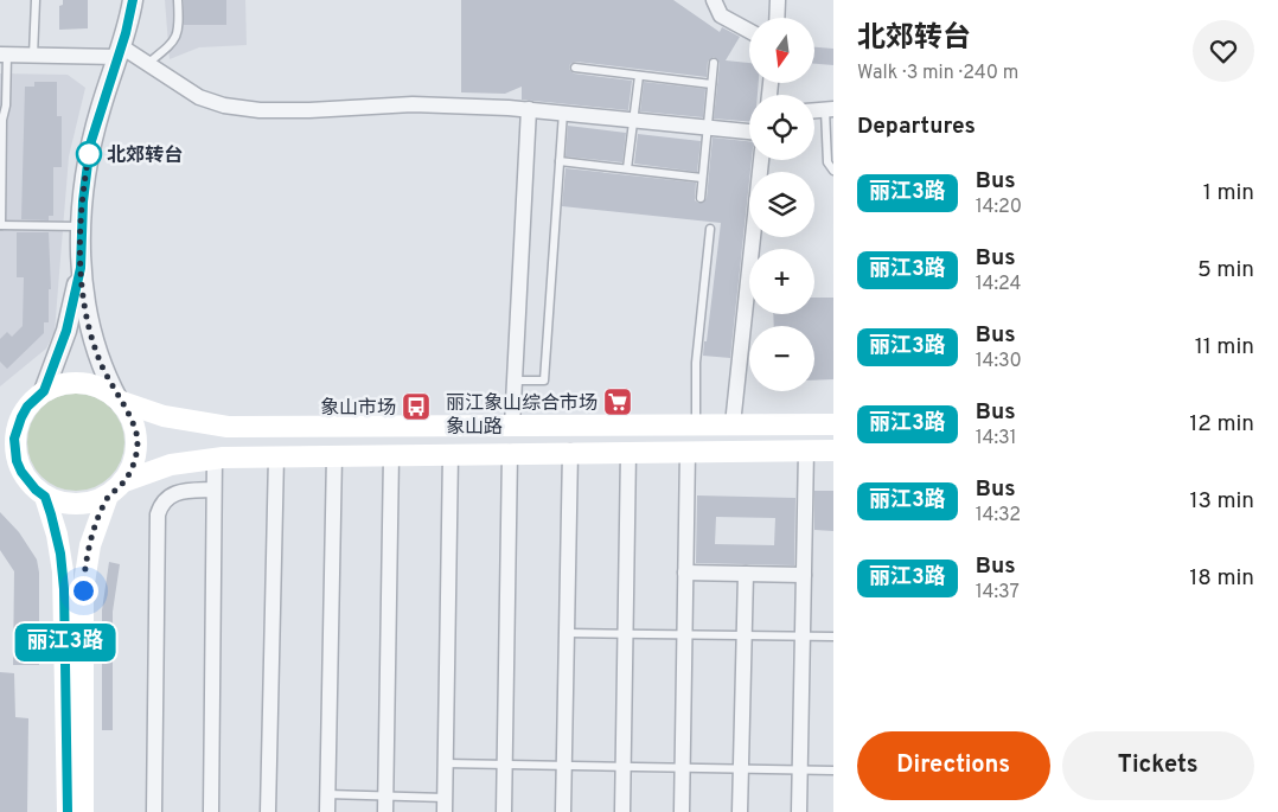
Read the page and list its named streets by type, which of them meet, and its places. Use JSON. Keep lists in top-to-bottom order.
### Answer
{
  "streets": {
    "main road": ["象山路"]
  },
  "places": {
    "other": ["北郊转台"],
    "supermarket": ["丽江象山综合市场"],
    "bus stop": ["象山市场"]
  },
  "lines": ["bus line 丽江3路"],
  "north": "bottom",
  "page": {
    "on_map": "丽江3路",
    "heading": [
      ["北郊转台", "Walk · 3 min · 240 m"],
      "Departures"
    ],
    "map_buttons": ["+", "−"],
    "list": [
      {
        "mark": "丽江3路",
        "name": "Bus",
        "note": "14:20",
        "value": "1 min"
      },
      {
        "mark": "丽江3路",
        "name": "Bus",
        "note": "14:24",
        "value": "5 min"
      },
      {
        "mark": "丽江3路",
        "name": "Bus",
        "note": "14:30",
        "value": "11 min"
      },
      {
        "mark": "丽江3路",
        "name": "Bus",
        "note": "14:31",
        "value": "12 min"
      },
      {
        "mark": "丽江3路",
        "name": "Bus",
        "note": "14:32",
        "value": "13 min"
      },
      {
        "mark": "丽江3路",
        "name": "Bus",
        "note": "14:37",
        "value": "18 min"
      }
    ],
    "buttons": ["Directions", "Tickets"]
  }
}
